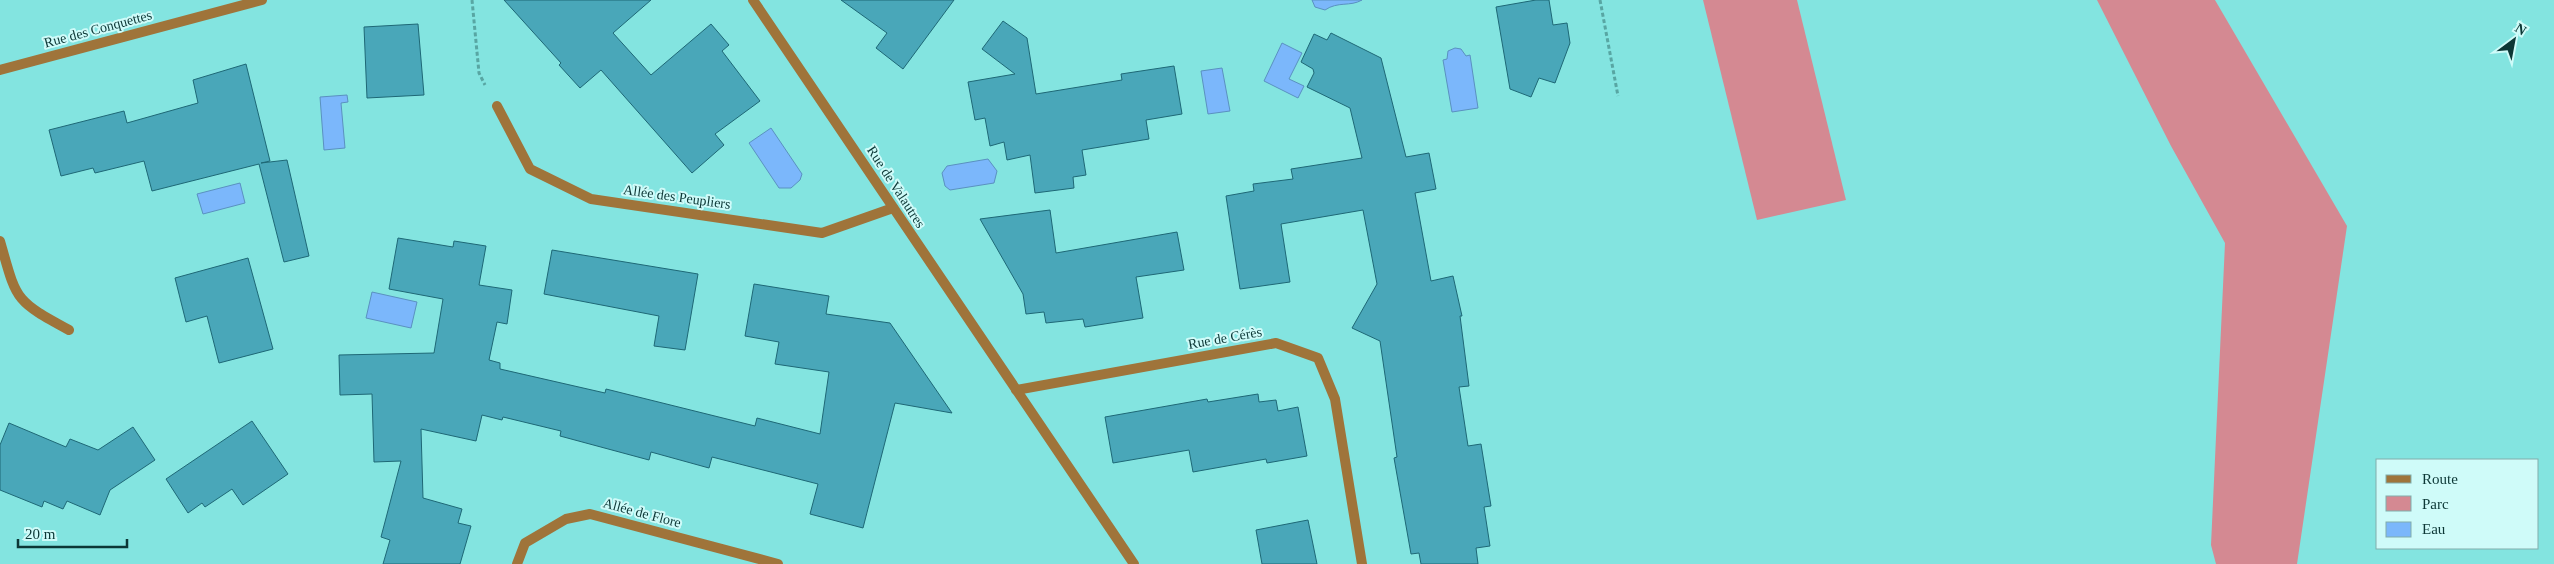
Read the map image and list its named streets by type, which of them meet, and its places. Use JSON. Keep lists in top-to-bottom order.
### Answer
{
  "streets": {
    "street": [
      "Rue des Conquettes",
      "Rue de Valautres",
      "Allée des Peupliers",
      "Rue de Cérès",
      "Allée de Flore"
    ]
  },
  "crossings": [
    ["Rue de Valautres", "Allée des Peupliers"],
    ["Rue de Valautres", "Rue de Cérès"]
  ],
  "legend": ["Route", "Parc", "Eau"],
  "scale_bar": "20 m",
  "north": "top right"
}
